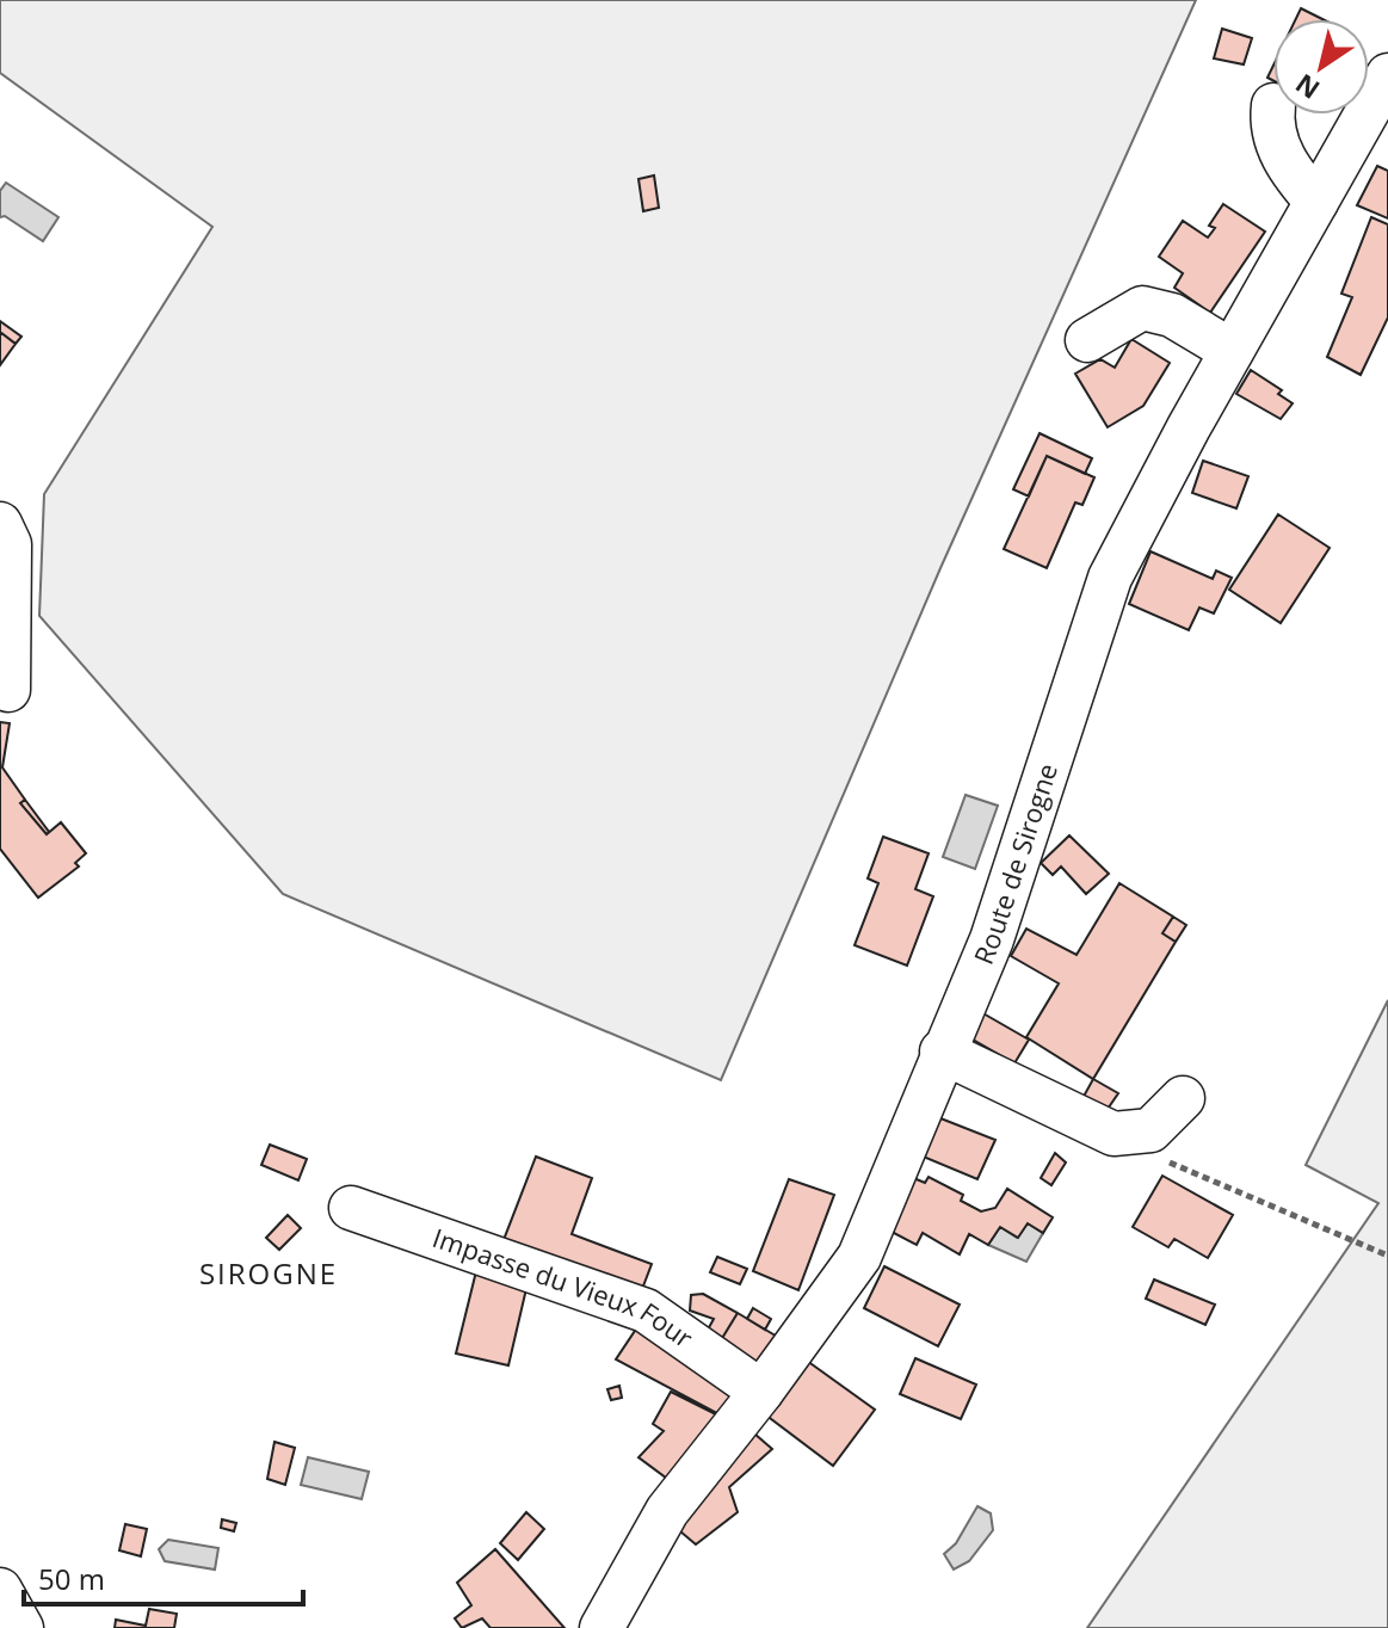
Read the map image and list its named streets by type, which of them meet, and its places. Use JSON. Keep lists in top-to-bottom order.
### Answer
{
  "streets": {
    "street": ["Route de Sirogne", "Impasse du Vieux Four"]
  },
  "crossings": [
    ["Route de Sirogne", "Impasse du Vieux Four"]
  ],
  "districts": ["SIROGNE"],
  "scale_bar": "50 m",
  "north": "bottom left"
}
